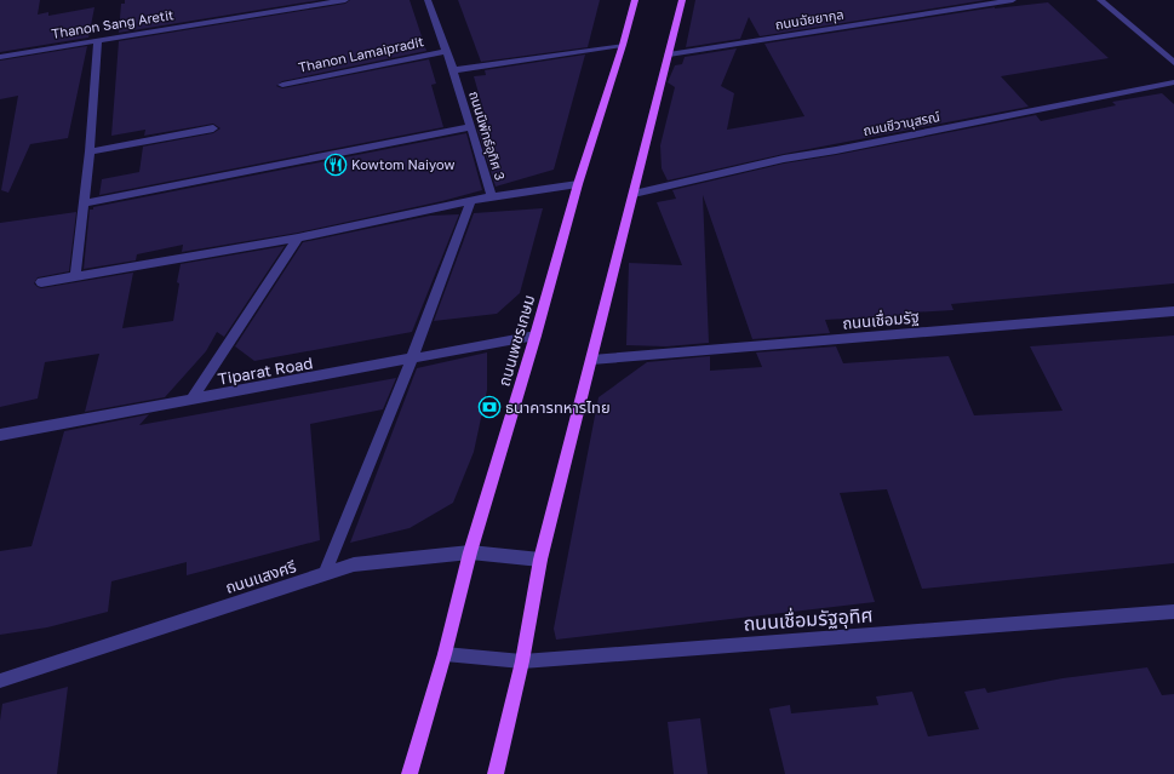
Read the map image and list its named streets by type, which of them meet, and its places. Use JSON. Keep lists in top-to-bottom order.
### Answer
{
  "streets": {
    "main road": ["ถนนเพชรเกษม"],
    "street": [
      "ถนนฉัยยากุล",
      "Thanon Sang Aretit",
      "Thanon Lamaipradit",
      "ถนนชีวานุสรณ์",
      "ถนนนิพัทธ์อุทิศ 3",
      "ถนนเชื่อมรัฐ",
      "Tiparat Road",
      "ถนนเเสงศรี",
      "ถนนเชื่อมรัฐอุทิศ"
    ]
  },
  "crossings": [
    ["Thanon Lamaipradit", "ถนนนิพัทธ์อุทิศ 3"],
    ["ถนนนิพัทธ์อุทิศ 3", "ถนนเพชรเกษม"],
    ["ถนนเพชรเกษม", "Tiparat Road"],
    ["ถนนเพชรเกษม", "ถนนเเสงศรี"],
    ["ถนนเพชรเกษม", "ถนนเชื่อมรัฐอุทิศ"]
  ],
  "places": {
    "restaurant": ["Kowtom Naiyow"],
    "bank": ["ธนาคารทหารไทย"]
  }
}
